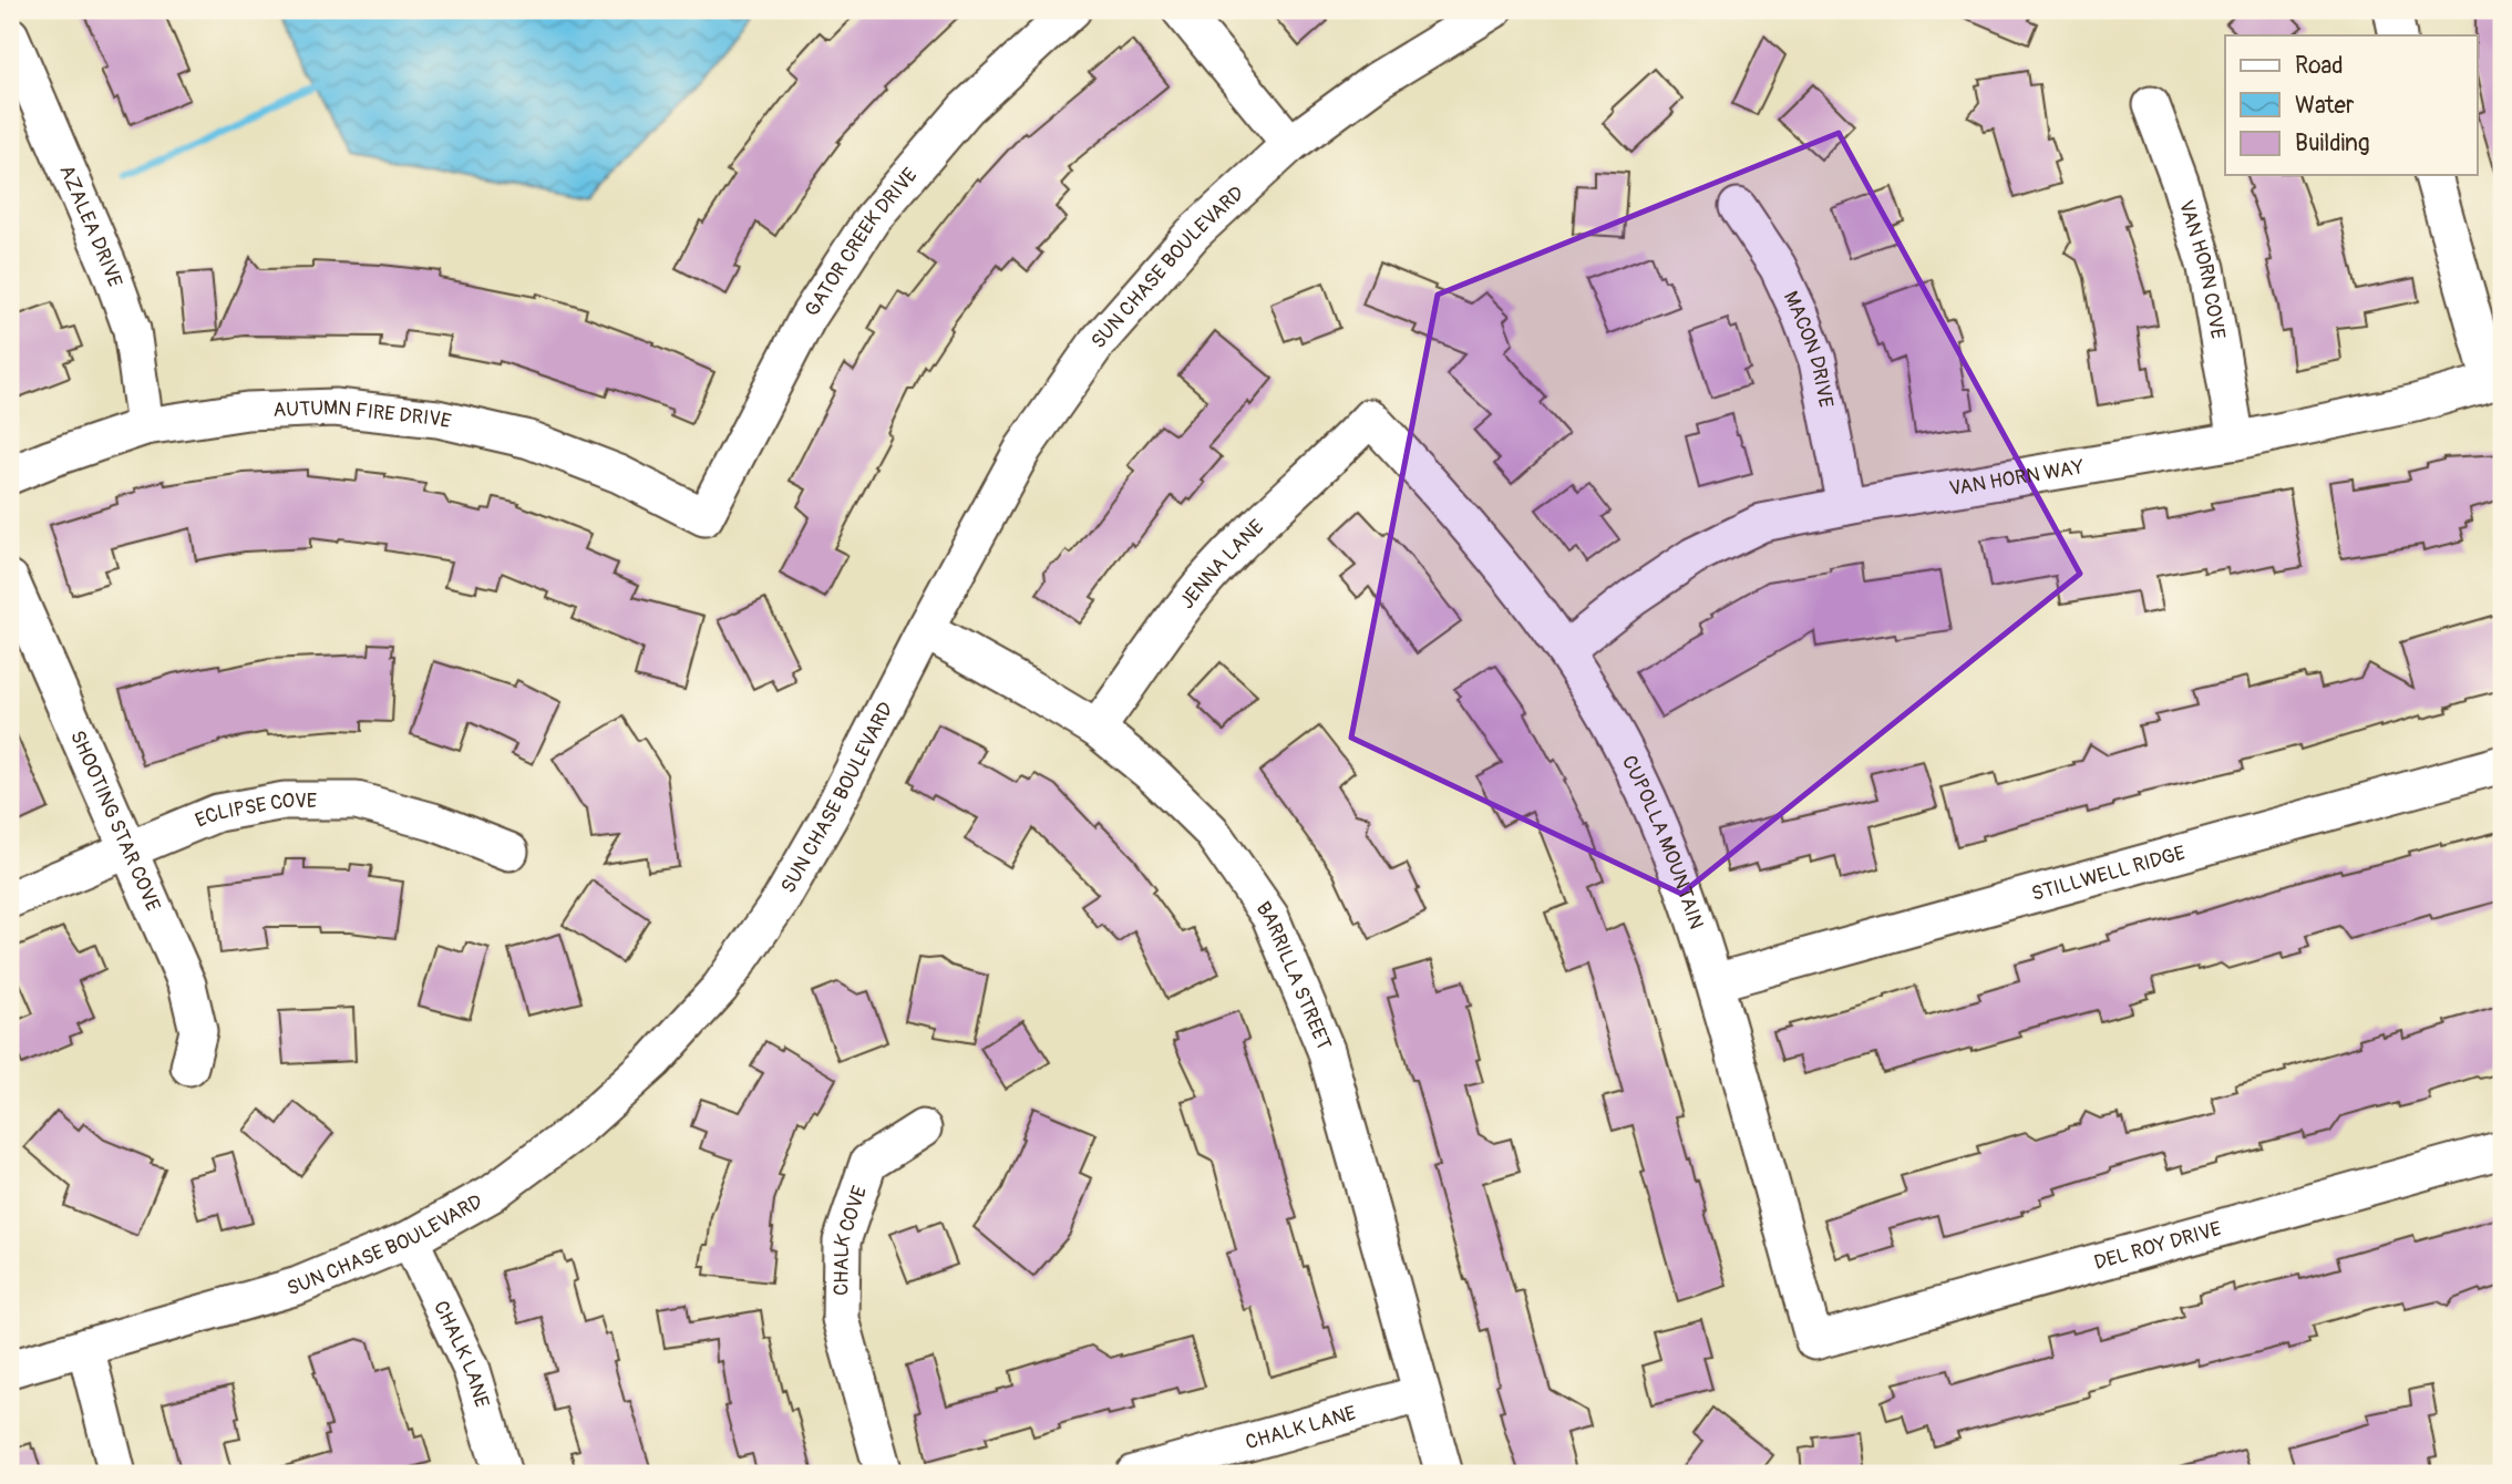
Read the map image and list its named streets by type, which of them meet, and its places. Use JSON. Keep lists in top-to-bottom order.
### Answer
{
  "streets": {
    "street": [
      "AZALEA DRIVE",
      "GATOR CREEK DRIVE",
      "SUN CHASE BOULEVARD",
      "VAN HORN COVE",
      "MACON DRIVE",
      "AUTUMN FIRE DRIVE",
      "VAN HORN WAY",
      "JENNA LANE",
      "ECLIPSE COVE",
      "SHOOTING STAR COVE",
      "CUPOLLA MOUNTAIN",
      "STILLWELL RIDGE",
      "BARRILLA STREET",
      "CHALK COVE",
      "DEL ROY DRIVE",
      "CHALK LANE"
    ]
  },
  "crossings": [
    ["AZALEA DRIVE", "AUTUMN FIRE DRIVE"],
    ["GATOR CREEK DRIVE", "AUTUMN FIRE DRIVE"],
    ["SUN CHASE BOULEVARD", "BARRILLA STREET"],
    ["SUN CHASE BOULEVARD", "CHALK LANE"],
    ["VAN HORN COVE", "VAN HORN WAY"],
    ["MACON DRIVE", "VAN HORN WAY"],
    ["VAN HORN WAY", "CUPOLLA MOUNTAIN"],
    ["JENNA LANE", "CUPOLLA MOUNTAIN"],
    ["JENNA LANE", "BARRILLA STREET"],
    ["ECLIPSE COVE", "SHOOTING STAR COVE"],
    ["CUPOLLA MOUNTAIN", "STILLWELL RIDGE"],
    ["CUPOLLA MOUNTAIN", "DEL ROY DRIVE"],
    ["BARRILLA STREET", "CHALK LANE"]
  ],
  "legend": ["Road", "Water", "Building"]
}
